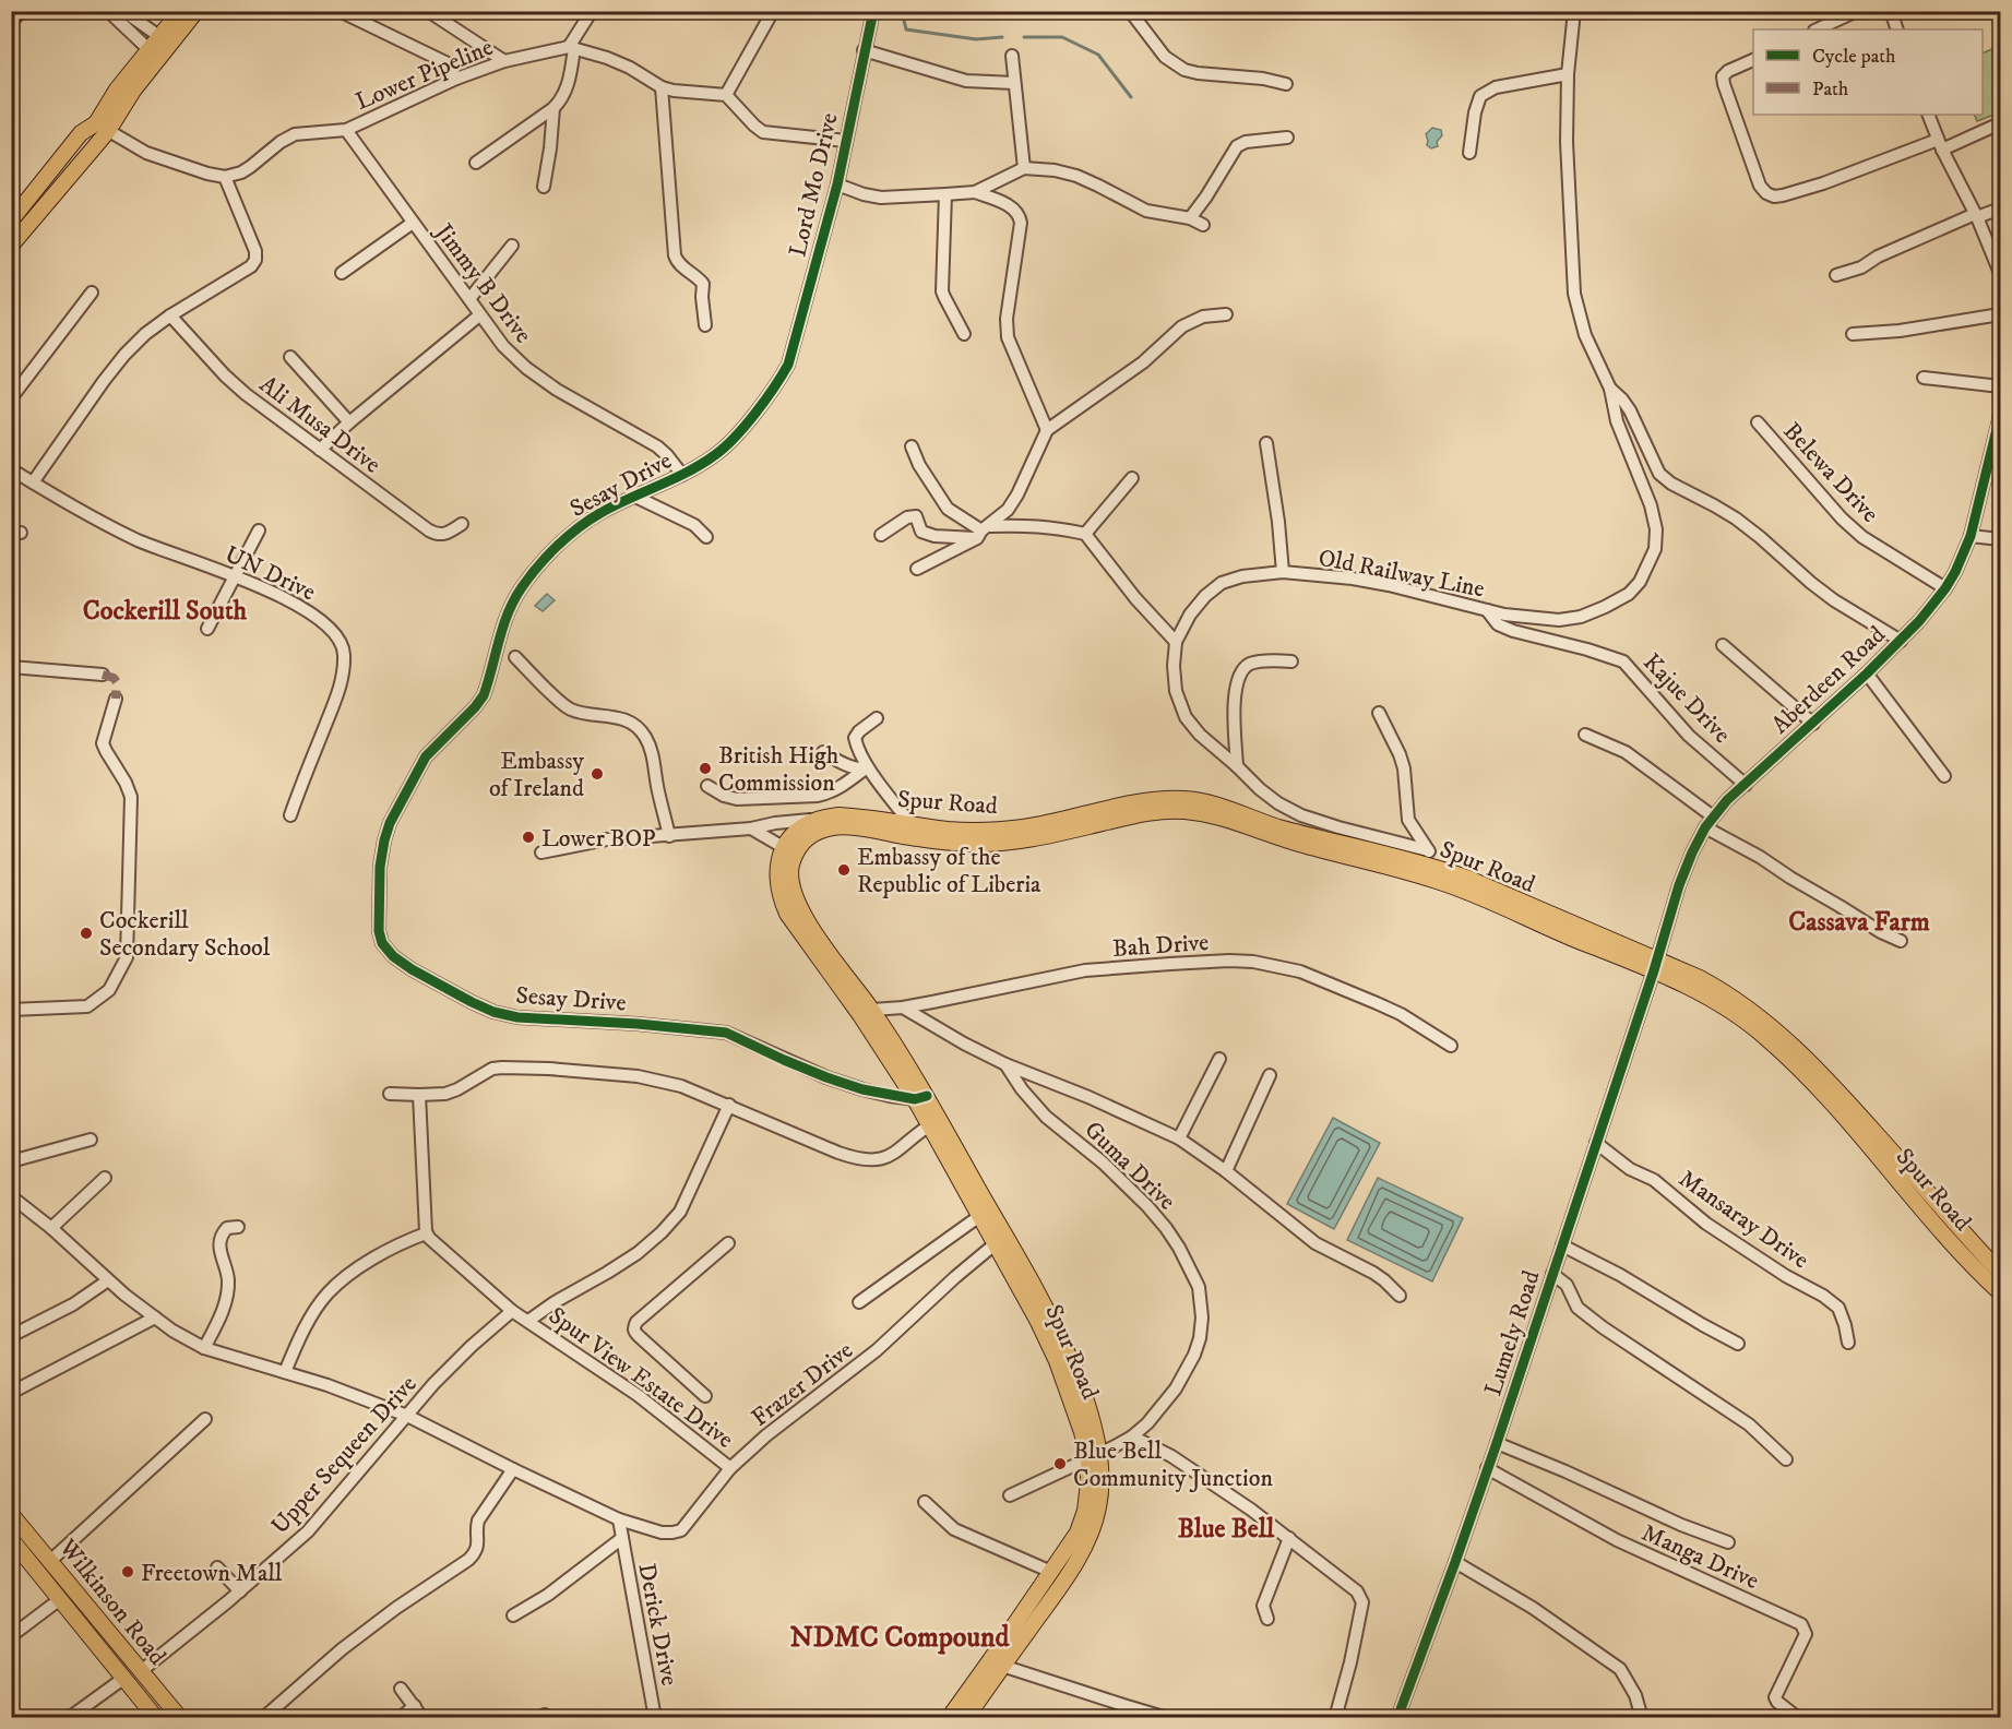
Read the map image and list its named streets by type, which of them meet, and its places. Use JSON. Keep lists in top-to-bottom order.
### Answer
{
  "streets": {
    "main road": ["Spur Road", "Wilkinson Road"],
    "street": [
      "Lower Pipeline",
      "Lord Mo Drive",
      "Jimmy B Drive",
      "Ali Musa Drive",
      "Belewa Drive",
      "Sesay Drive",
      "UN Drive",
      "Old Railway Line",
      "Aberdeen Road",
      "Kajue Drive",
      "Bah Drive",
      "Guma Drive",
      "Mansaray Drive",
      "Lumely Road",
      "Spur View Estate Drive",
      "Frazer Drive",
      "Upper Sequeen Drive",
      "Manga Drive",
      "Derick Drive"
    ]
  },
  "crossings": [
    ["Lower Pipeline", "Jimmy B Drive"],
    ["Lord Mo Drive", "Sesay Drive"],
    ["Jimmy B Drive", "Sesay Drive"],
    ["Belewa Drive", "Aberdeen Road"],
    ["Sesay Drive", "Spur Road"],
    ["Old Railway Line", "Aberdeen Road"],
    ["Old Railway Line", "Kajue Drive"],
    ["Aberdeen Road", "Kajue Drive"],
    ["Aberdeen Road", "Spur Road"],
    ["Aberdeen Road", "Lumely Road"],
    ["Spur Road", "Bah Drive"],
    ["Spur Road", "Guma Drive"],
    ["Spur Road", "Lumely Road"],
    ["Spur Road", "Frazer Drive"],
    ["Mansaray Drive", "Lumely Road"],
    ["Lumely Road", "Manga Drive"],
    ["Spur View Estate Drive", "Frazer Drive"],
    ["Spur View Estate Drive", "Upper Sequeen Drive"],
    ["Frazer Drive", "Upper Sequeen Drive"],
    ["Frazer Drive", "Derick Drive"],
    ["Upper Sequeen Drive", "Wilkinson Road"]
  ],
  "districts": [
    "Cockerill South",
    "Cassava Farm",
    "Blue Bell",
    "NDMC Compound"
  ],
  "places": [
    "British High Commission",
    "Embassy of Ireland",
    "Lower BOP",
    "Embassy of the Republic of Liberia",
    "Cockerill Secondary School",
    "Blue Bell Community Junction",
    "Freetown Mall"
  ],
  "legend": ["Cycle path", "Path"]
}
